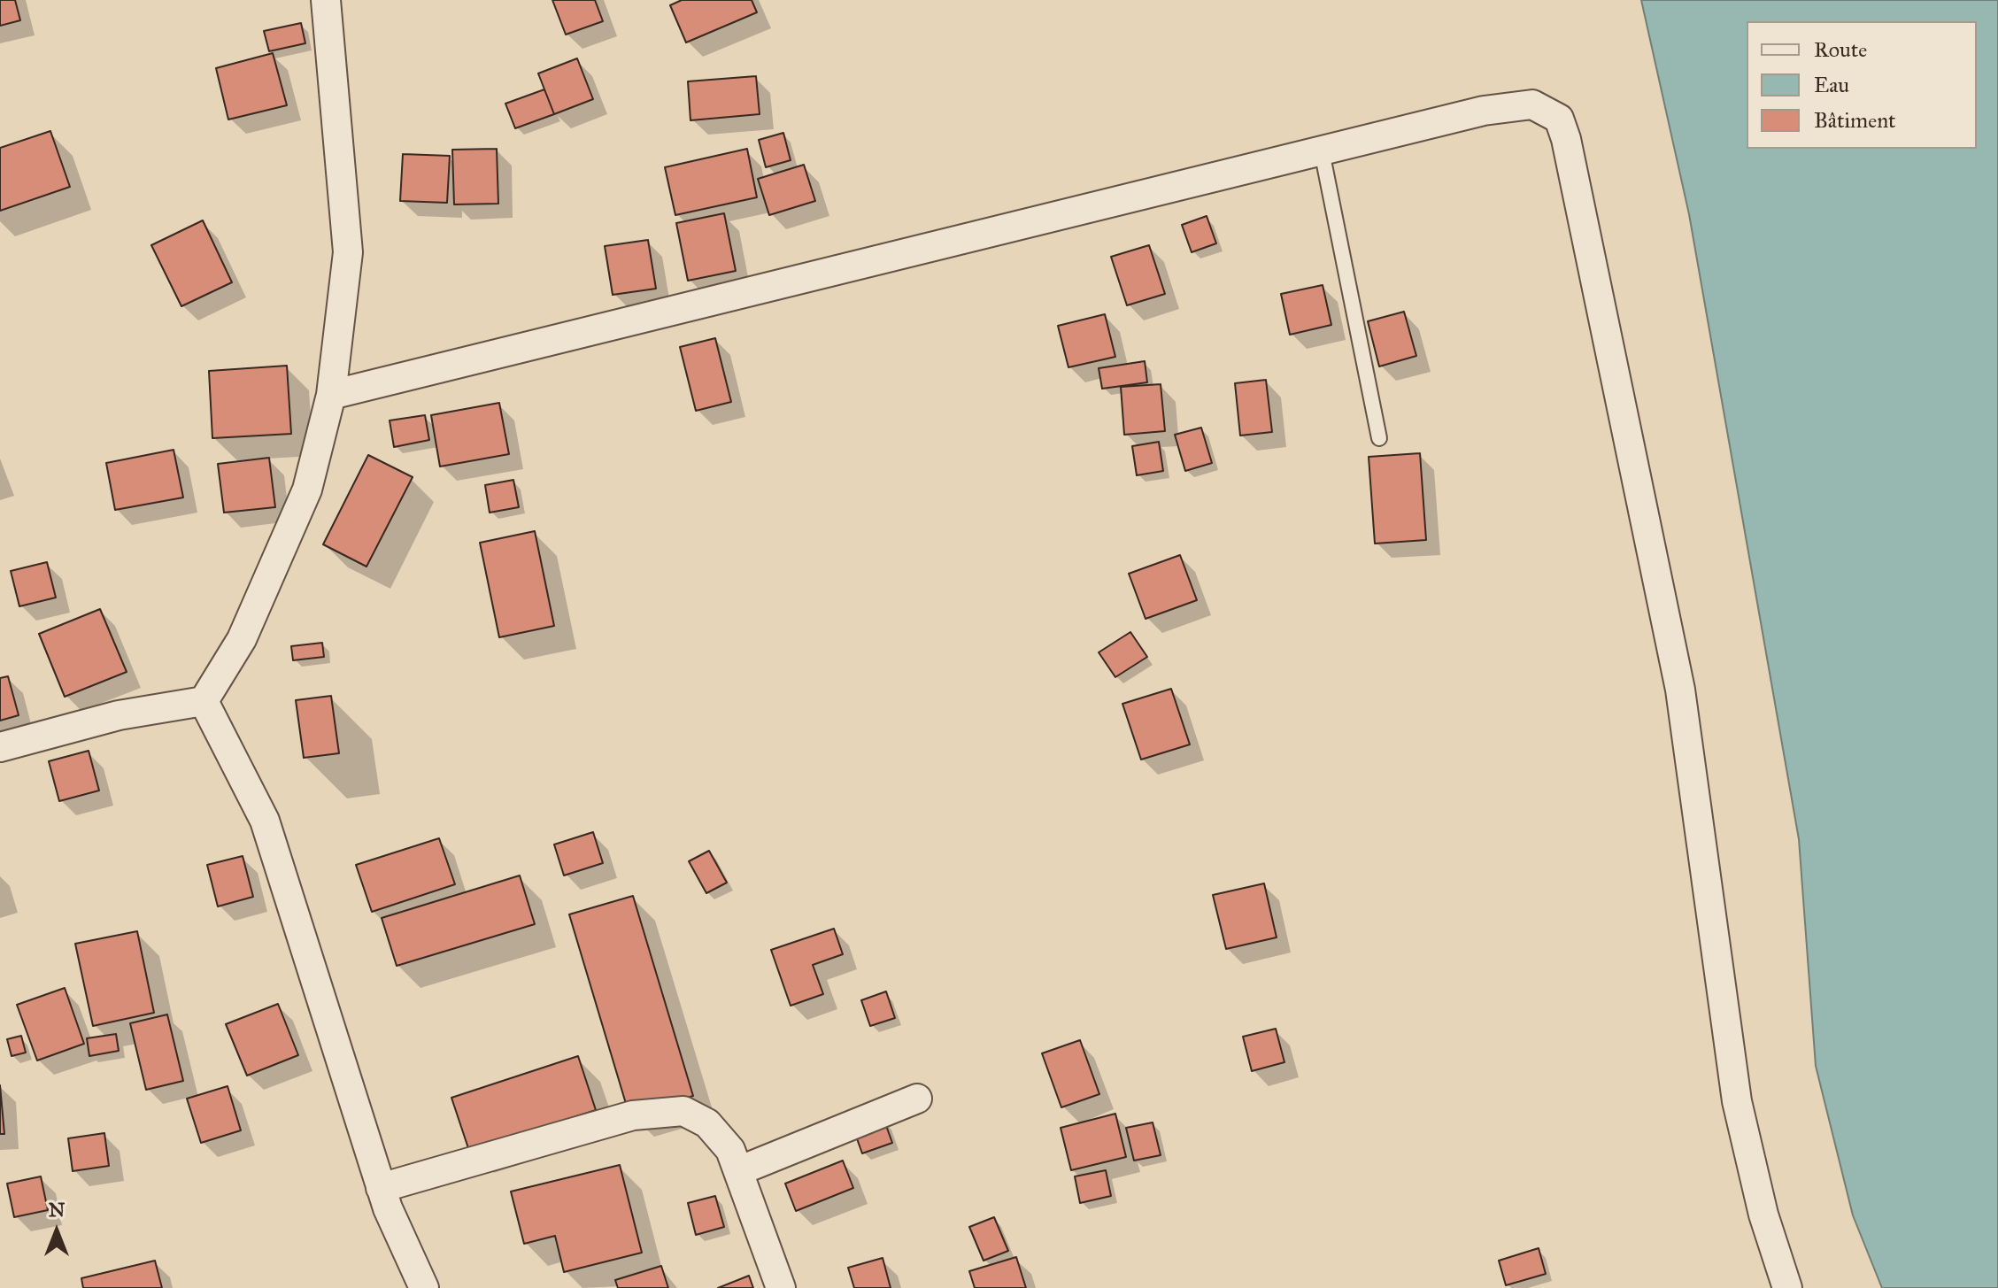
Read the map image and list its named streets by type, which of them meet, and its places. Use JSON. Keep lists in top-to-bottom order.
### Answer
{
  "legend": ["Route", "Eau", "Bâtiment"],
  "north": "top"
}
